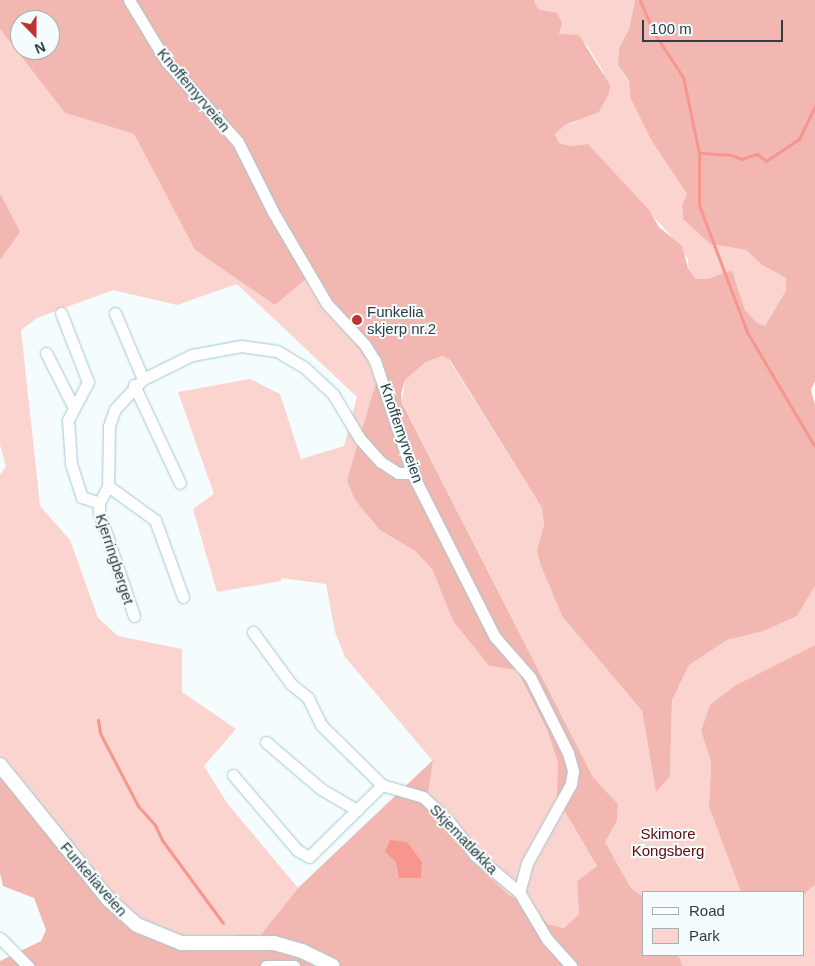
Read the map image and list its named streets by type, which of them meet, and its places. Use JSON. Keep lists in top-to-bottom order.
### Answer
{
  "streets": {
    "street": [
      "Knoffemyrveien",
      "Kjerringberget",
      "Skjematløkka",
      "Funkeliaveien"
    ]
  },
  "crossings": [
    ["Knoffemyrveien", "Kjerringberget"],
    ["Knoffemyrveien", "Skjematløkka"]
  ],
  "parks": ["Skimore Kongsberg"],
  "places": ["Funkelia skjerp nr.2"],
  "legend": ["Road", "Park"],
  "scale_bar": "100 m",
  "north": "bottom"
}
